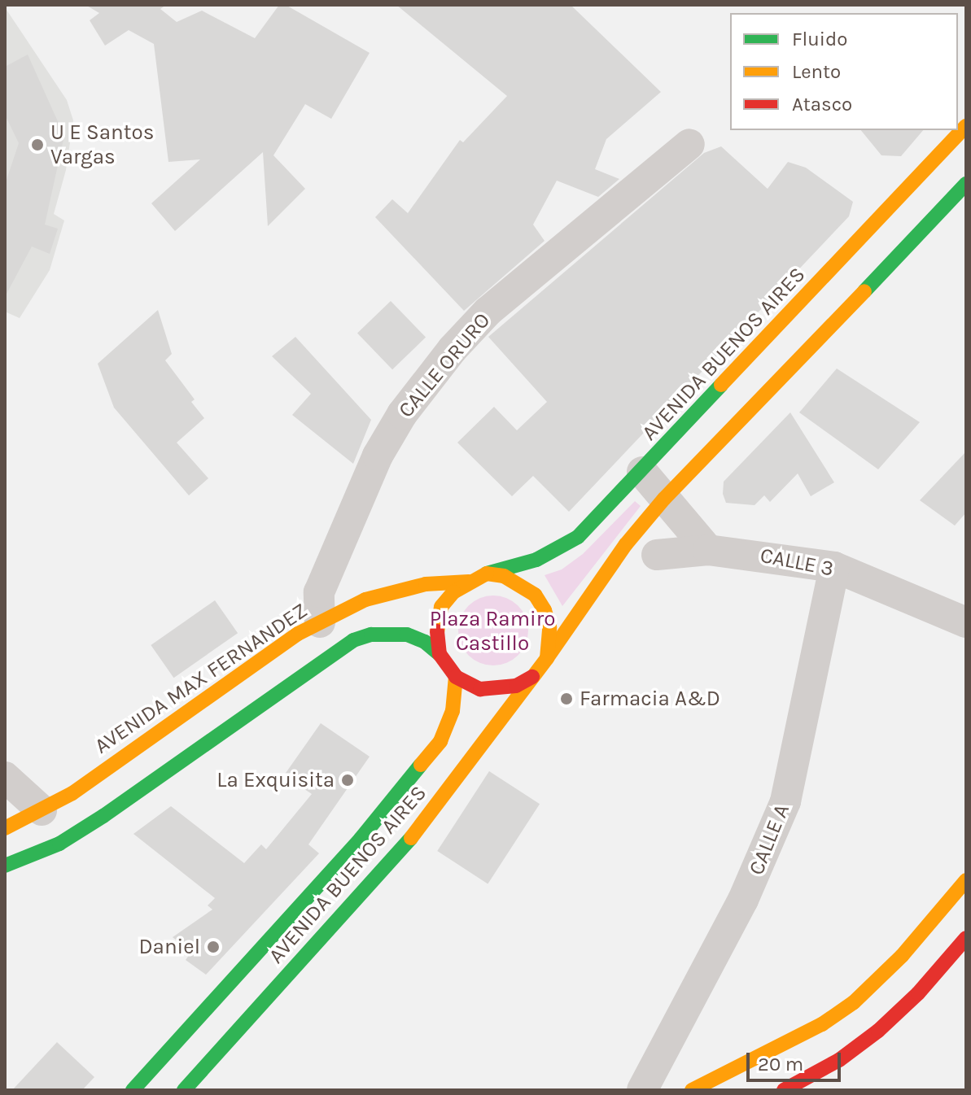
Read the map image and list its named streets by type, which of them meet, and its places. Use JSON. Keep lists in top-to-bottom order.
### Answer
{
  "streets": {
    "main road": ["AVENIDA BUENOS AIRES", "AVENIDA MAX FERNANDEZ"],
    "street": ["CALLE ORURO", "CALLE 3", "CALLE A"]
  },
  "crossings": [
    ["AVENIDA BUENOS AIRES", "AVENIDA MAX FERNANDEZ"],
    ["CALLE ORURO", "AVENIDA MAX FERNANDEZ"],
    ["CALLE 3", "CALLE A"]
  ],
  "parks": ["Plaza Ramiro Castillo"],
  "places": [
    "U E Santos Vargas",
    "Farmacia A&D",
    "La Exquisita",
    "Daniel"
  ],
  "legend": ["Fluido", "Lento", "Atasco"],
  "scale_bar": "20 m"
}
